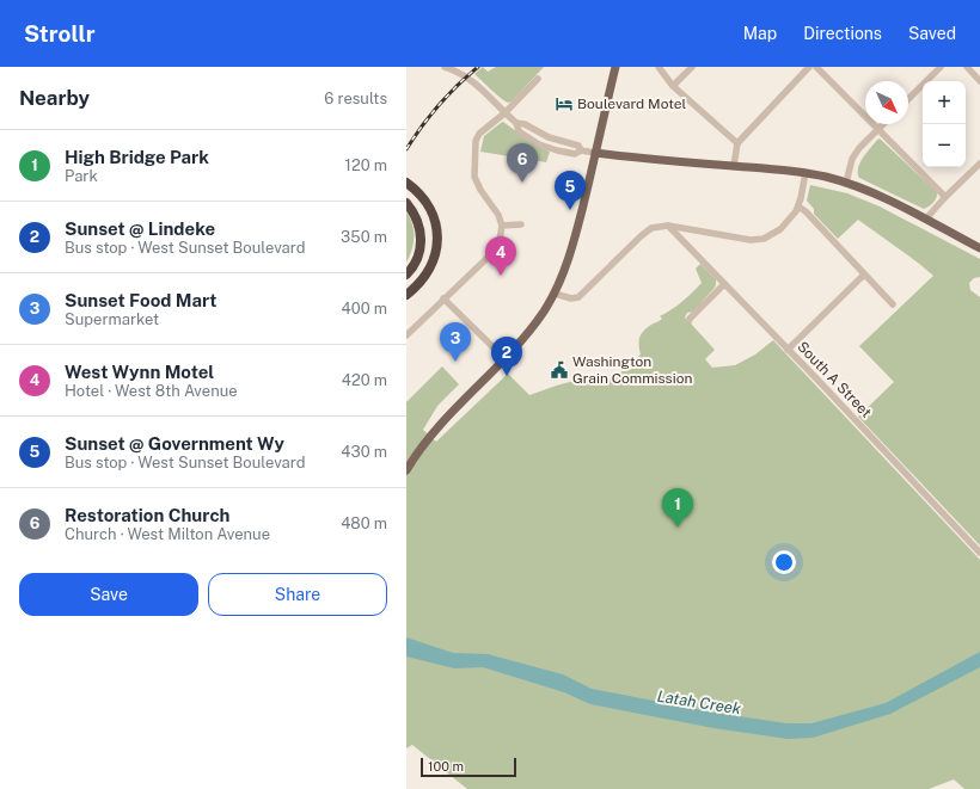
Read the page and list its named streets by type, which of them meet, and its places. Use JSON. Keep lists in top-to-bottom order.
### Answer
{
  "streets": {
    "street": ["South A Street"]
  },
  "water": ["Latah Creek"],
  "places": {
    "hotel": ["Boulevard Motel"],
    "public building": ["Washington Grain Commission"]
  },
  "scale_bar": "100 m",
  "north": "bottom right",
  "page": {
    "header": "Strollr",
    "nav": ["Map", "Directions", "Saved"],
    "heading": ["Nearby", "6 results"],
    "map_buttons": ["+", "−"],
    "list": [
      {
        "mark": "1",
        "name": "High Bridge Park",
        "note": "Park",
        "value": "120 m"
      },
      {
        "mark": "2",
        "name": "Sunset @ Lindeke",
        "note": "Bus stop · West Sunset Boulevard",
        "value": "350 m"
      },
      {
        "mark": "3",
        "name": "Sunset Food Mart",
        "note": "Supermarket",
        "value": "400 m"
      },
      {
        "mark": "4",
        "name": "West Wynn Motel",
        "note": "Hotel · West 8th Avenue",
        "value": "420 m"
      },
      {
        "mark": "5",
        "name": "Sunset @ Government Wy",
        "note": "Bus stop · West Sunset Boulevard",
        "value": "430 m"
      },
      {
        "mark": "6",
        "name": "Restoration Church",
        "note": "Church · West Milton Avenue",
        "value": "480 m"
      }
    ],
    "pins": [
      "6",
      "5",
      "4",
      "3",
      "2",
      "1"
    ],
    "buttons": ["Save", "Share"],
    "scale": "100 m"
  }
}
